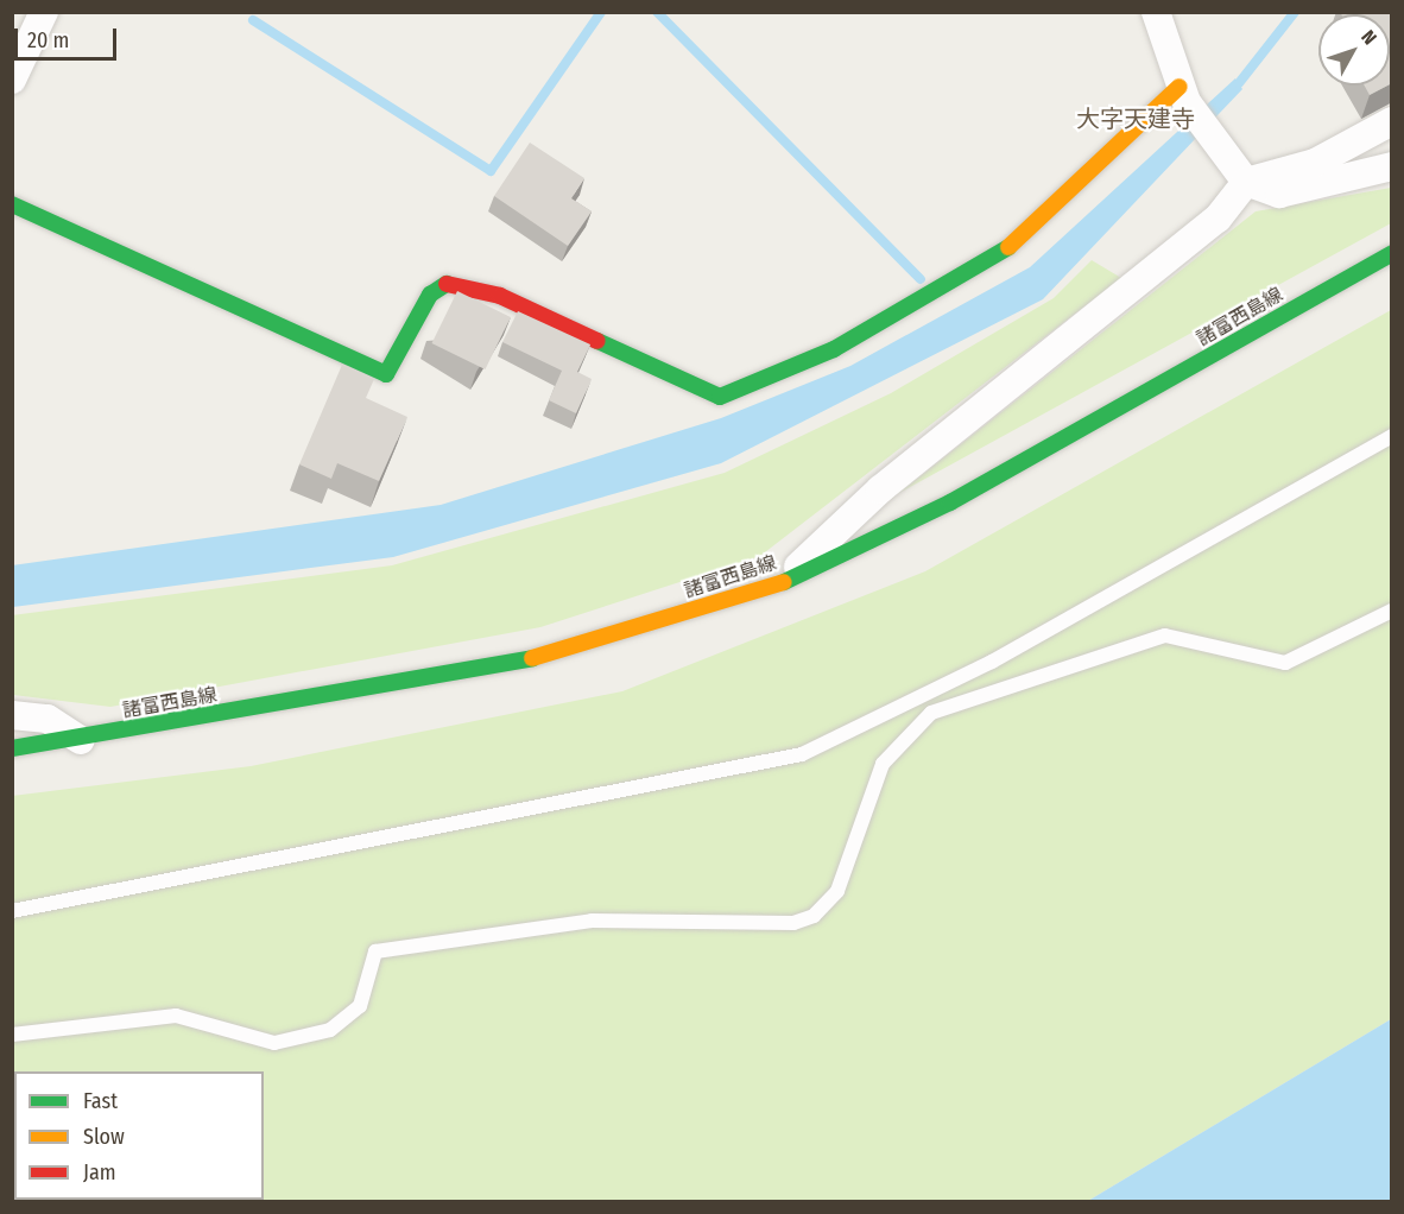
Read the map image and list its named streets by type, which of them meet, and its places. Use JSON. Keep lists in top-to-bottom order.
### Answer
{
  "streets": {
    "main road": ["諸富西島線"]
  },
  "districts": ["大字天建寺"],
  "legend": ["Fast", "Slow", "Jam"],
  "scale_bar": "20 m",
  "north": "top right"
}
